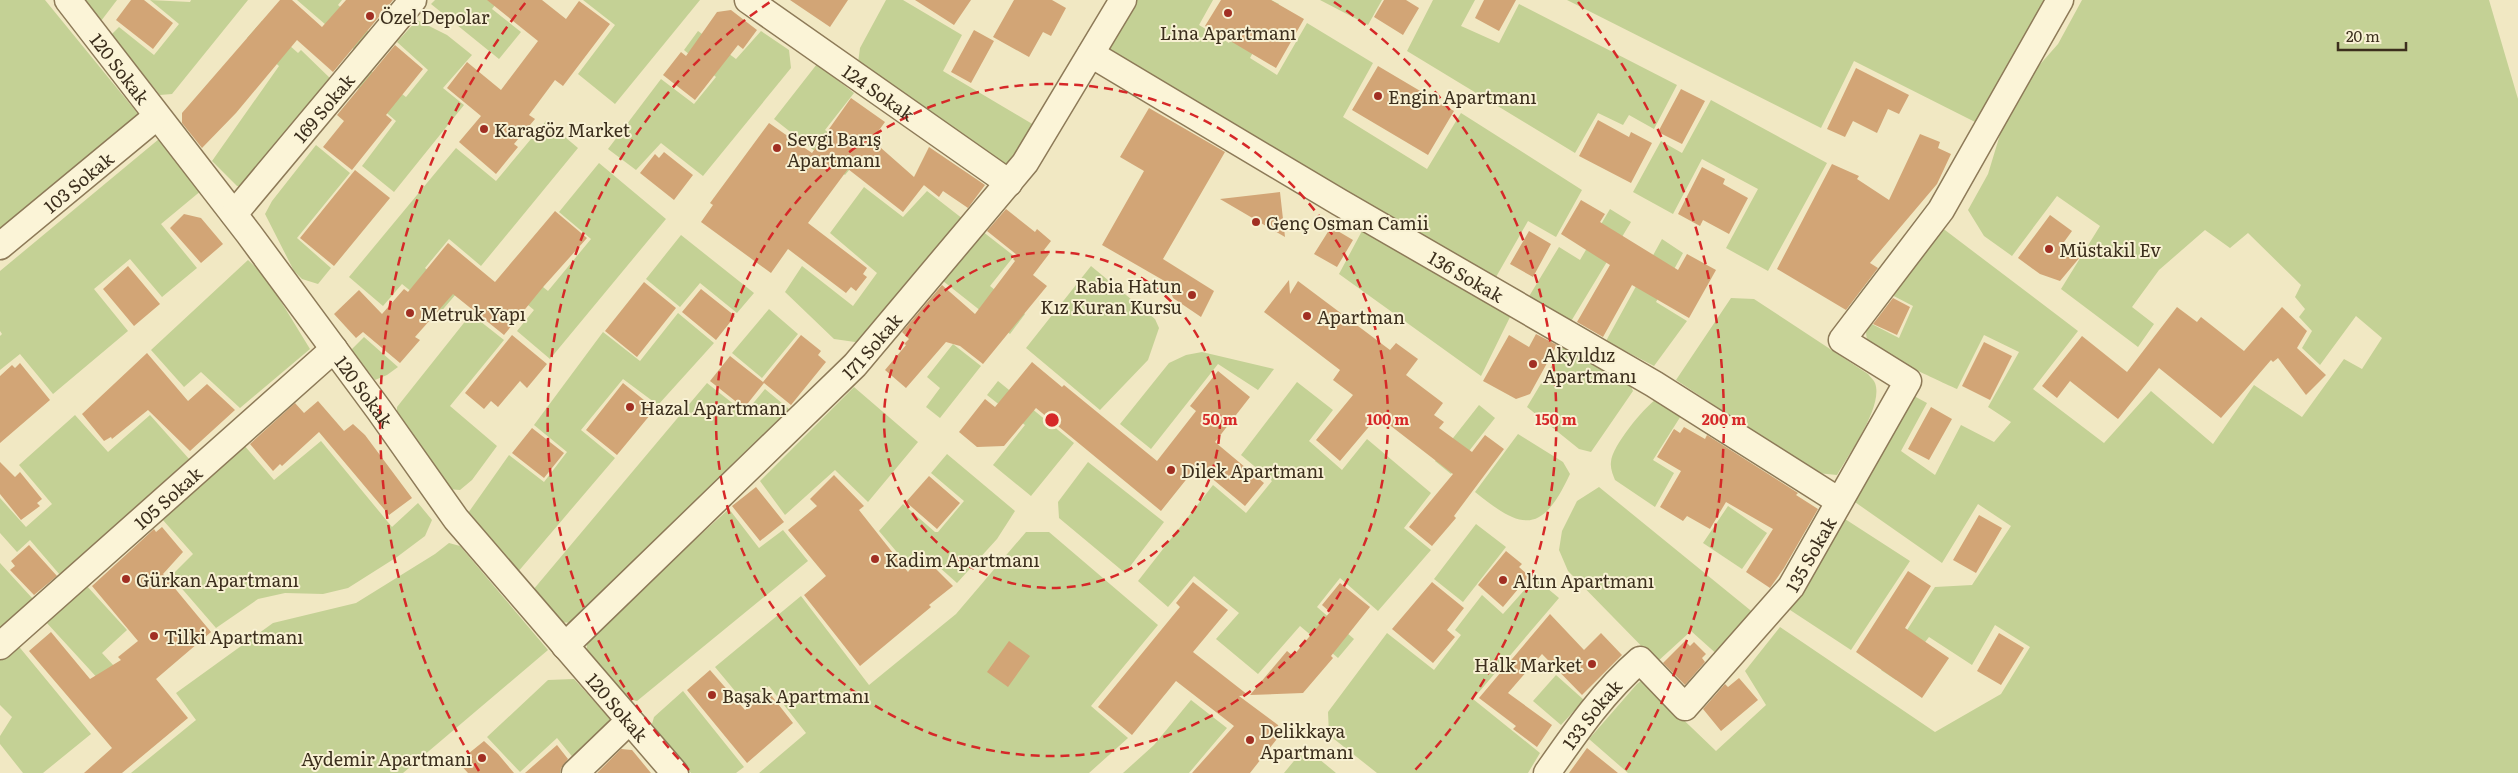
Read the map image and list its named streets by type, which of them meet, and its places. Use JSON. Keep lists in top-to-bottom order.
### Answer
{
  "streets": {
    "street": [
      "120 Sokak",
      "124 Sokak",
      "169 Sokak",
      "103 Sokak",
      "136 Sokak",
      "171 Sokak",
      "105 Sokak",
      "135 Sokak",
      "133 Sokak"
    ]
  },
  "crossings": [
    ["120 Sokak", "169 Sokak"],
    ["120 Sokak", "103 Sokak"],
    ["120 Sokak", "171 Sokak"],
    ["120 Sokak", "105 Sokak"],
    ["124 Sokak", "171 Sokak"],
    ["136 Sokak", "171 Sokak"],
    ["136 Sokak", "135 Sokak"],
    ["135 Sokak", "133 Sokak"]
  ],
  "places": [
    "Lina Apartmanı",
    "Özel Depolar",
    "Engin Apartmanı",
    "Karagöz Market",
    "Sevgi Barış Apartmanı",
    "Genç Osman Camii",
    "Müstakil Ev",
    "Rabia Hatun Kız Kuran Kursu",
    "Metruk Yapı",
    "Apartman",
    "Akyıldız Apartmanı",
    "Hazal Apartmanı",
    "Dilek Apartmanı",
    "Kadim Apartmanı",
    "Gürkan Apartmanı",
    "Altın Apartmanı",
    "Tilki Apartmanı",
    "Halk Market",
    "Başak Apartmanı",
    "Delikkaya Apartmanı",
    "Aydemir Apartmanı"
  ],
  "scale_bar": "20 m",
  "rings": [
    "50 m",
    "100 m",
    "150 m",
    "200 m"
  ]
}
